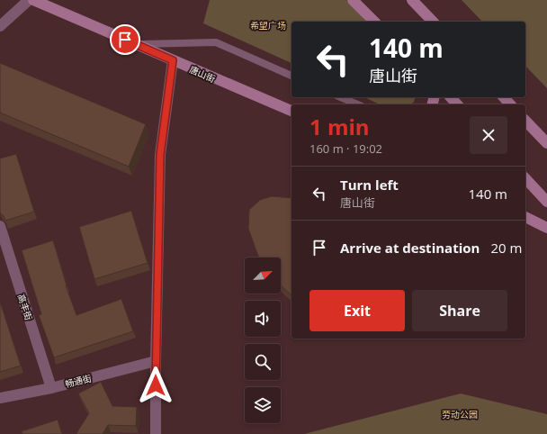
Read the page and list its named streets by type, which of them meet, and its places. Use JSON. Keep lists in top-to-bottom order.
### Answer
{
  "streets": {
    "main road": ["唐山街"],
    "street": ["高丰街", "畅通街"]
  },
  "crossings": [
    ["高丰街", "畅通街"]
  ],
  "parks": ["希望广场", "劳动公园"],
  "north": "top right",
  "page": {
    "turn": ["140 m", "唐山街"],
    "heading": ["1 min", "160 m · 19:02"],
    "list": [
      {
        "name": "Turn left",
        "note": "唐山街",
        "value": "140 m"
      },
      {
        "name": "Arrive at destination",
        "value": "20 m"
      }
    ],
    "buttons": ["Exit", "Share"]
  }
}
